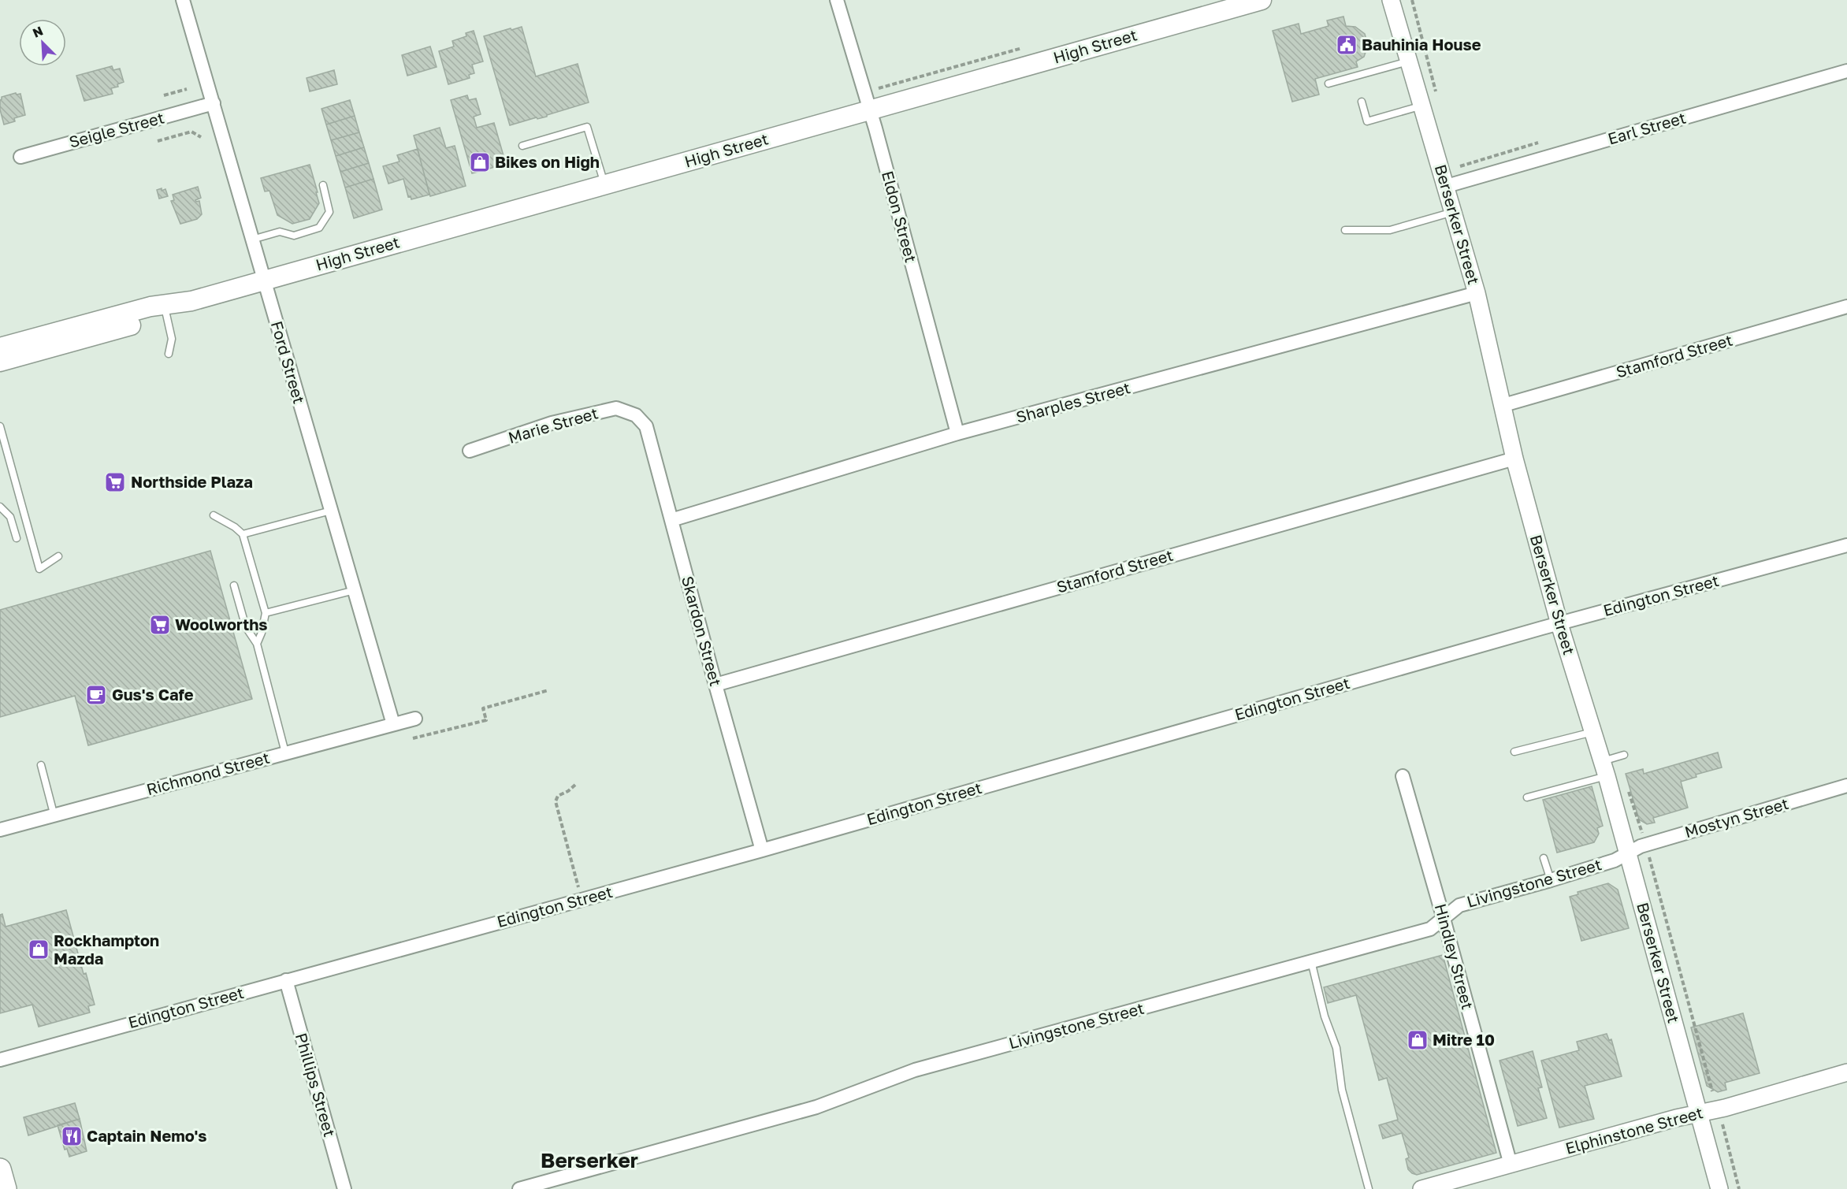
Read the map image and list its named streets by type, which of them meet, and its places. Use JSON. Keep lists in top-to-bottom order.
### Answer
{
  "streets": {
    "main road": ["High Street"],
    "street": [
      "Earl Street",
      "Seigle Street",
      "Eldon Street",
      "Berserker Street",
      "Stamford Street",
      "Ford Street",
      "Sharples Street",
      "Marie Street",
      "Edington Street",
      "Skardon Street",
      "Richmond Street",
      "Mostyn Street",
      "Livingstone Street",
      "Hindley Street",
      "Phillips Street",
      "Elphinstone Street"
    ]
  },
  "crossings": [
    ["High Street", "Eldon Street"],
    ["High Street", "Ford Street"],
    ["Earl Street", "Berserker Street"],
    ["Seigle Street", "Ford Street"],
    ["Eldon Street", "Sharples Street"],
    ["Berserker Street", "Stamford Street"],
    ["Berserker Street", "Sharples Street"],
    ["Berserker Street", "Edington Street"],
    ["Berserker Street", "Mostyn Street"],
    ["Berserker Street", "Livingstone Street"],
    ["Berserker Street", "Elphinstone Street"],
    ["Stamford Street", "Skardon Street"],
    ["Ford Street", "Richmond Street"],
    ["Sharples Street", "Skardon Street"],
    ["Marie Street", "Skardon Street"],
    ["Edington Street", "Skardon Street"],
    ["Edington Street", "Phillips Street"],
    ["Mostyn Street", "Livingstone Street"],
    ["Livingstone Street", "Hindley Street"],
    ["Hindley Street", "Elphinstone Street"]
  ],
  "districts": ["Berserker"],
  "places": {
    "public building": ["Bauhinia House"],
    "shop": ["Bikes on High", "Rockhampton Mazda", "Mitre 10"],
    "supermarket": ["Northside Plaza", "Woolworths"],
    "cafe": ["Gus's Cafe"],
    "restaurant": ["Captain Nemo's"]
  },
  "north": "top left"
}
